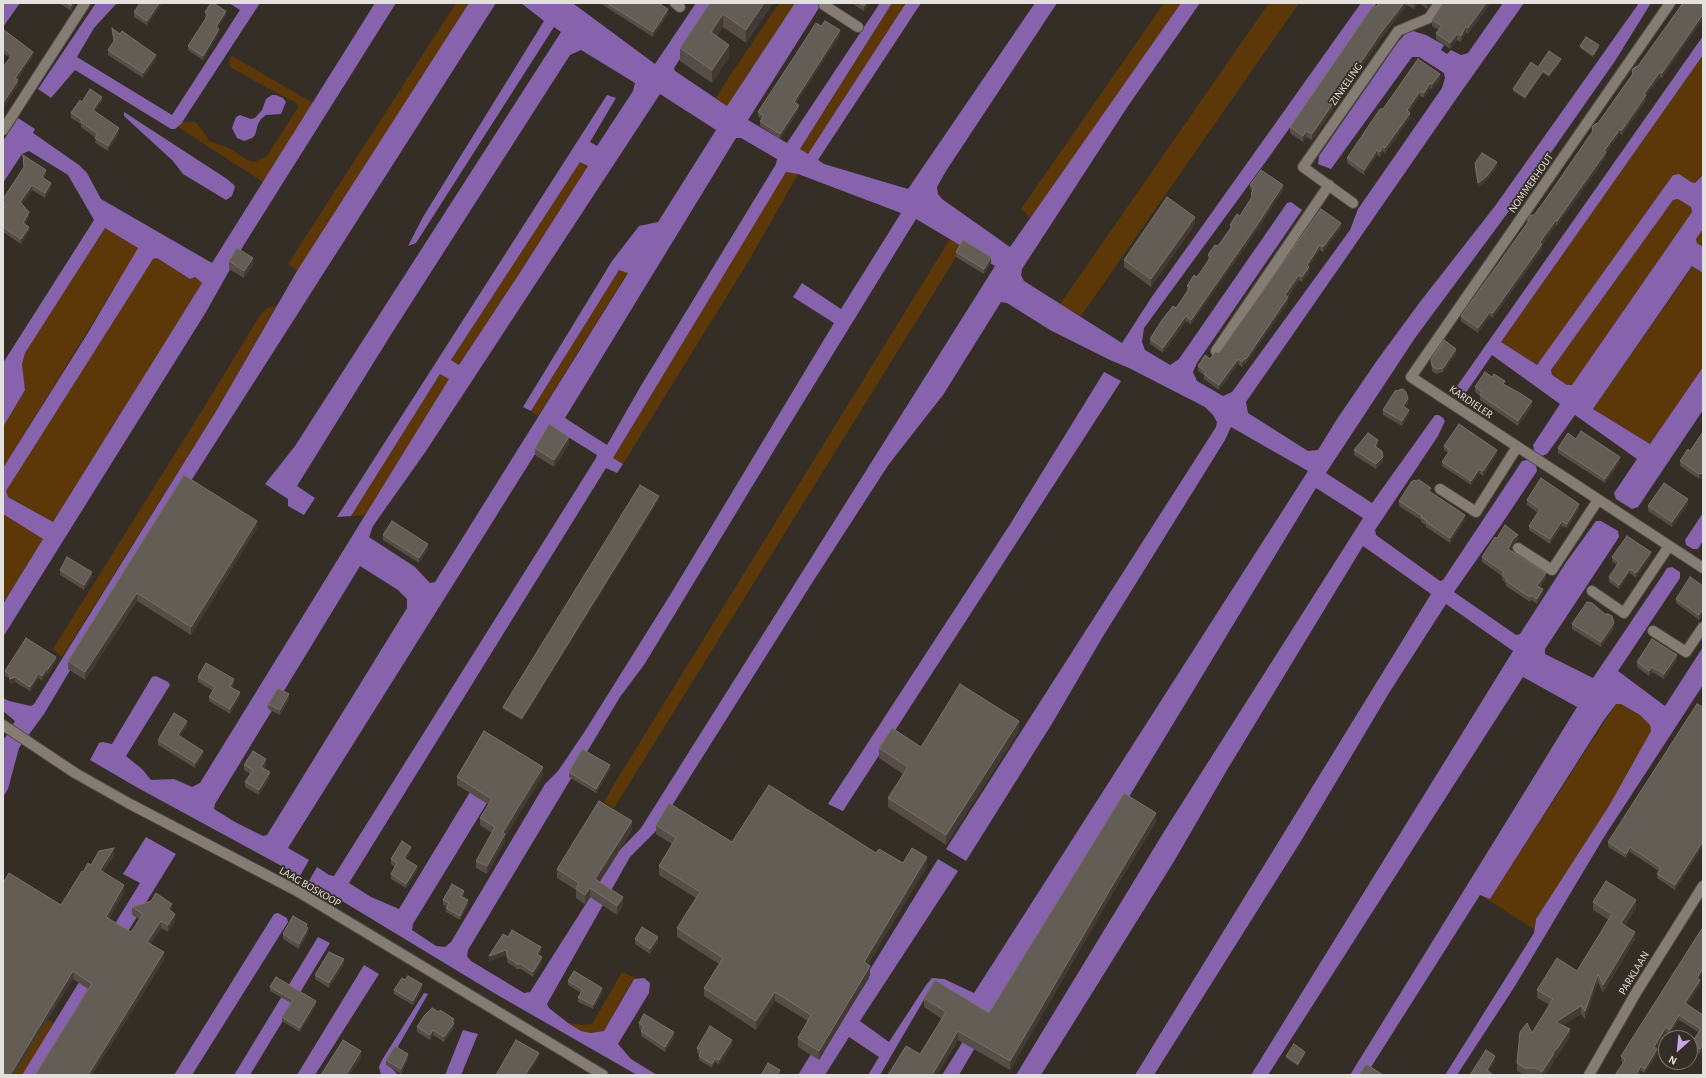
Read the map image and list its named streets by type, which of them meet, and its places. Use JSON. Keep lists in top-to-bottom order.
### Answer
{
  "streets": {
    "street": [
      "ZINKELING",
      "NOMMERHOUT",
      "KARDIELER",
      "LAAG BOSKOOP",
      "PARKLAAN"
    ]
  },
  "crossings": [
    ["NOMMERHOUT", "KARDIELER"]
  ],
  "north": "bottom left"
}
